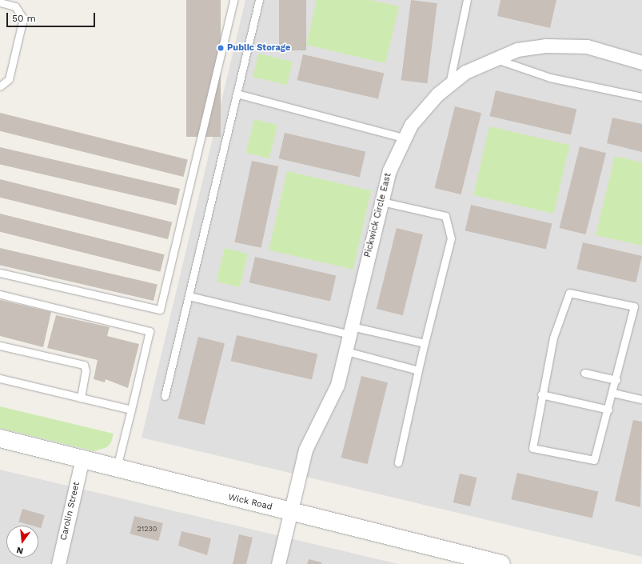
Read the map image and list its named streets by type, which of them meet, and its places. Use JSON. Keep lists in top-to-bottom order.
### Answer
{
  "streets": {
    "street": ["Pickwick Circle East", "Wick Road", "Carolin Street"]
  },
  "crossings": [
    ["Pickwick Circle East", "Wick Road"],
    ["Wick Road", "Carolin Street"]
  ],
  "places": ["Public Storage"],
  "house_numbers": ["21230"],
  "scale_bar": "50 m",
  "north": "bottom"
}
